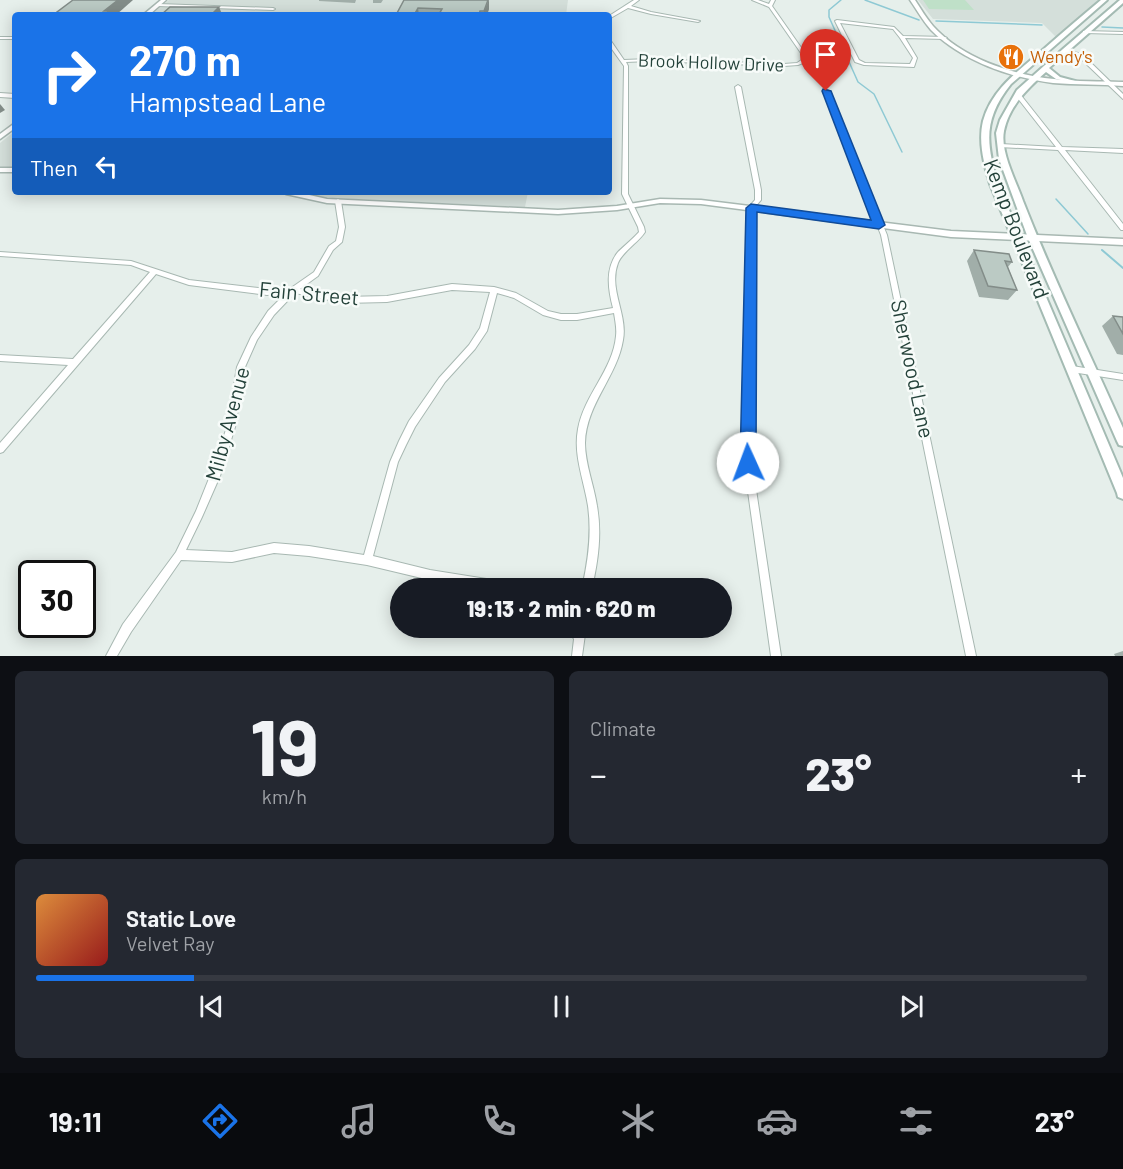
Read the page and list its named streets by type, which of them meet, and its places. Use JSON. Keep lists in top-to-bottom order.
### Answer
{
  "streets": {
    "main road": ["Kemp Boulevard"],
    "street": [
      "Brook Hollow Drive",
      "Fain Street",
      "Sherwood Lane",
      "Milby Avenue"
    ]
  },
  "crossings": [
    ["Fain Street", "Milby Avenue"]
  ],
  "places": {
    "restaurant": ["Wendy's"]
  },
  "page": {
    "turn": ["270 m", "Hampstead Lane"],
    "then": "Then",
    "limit": "30",
    "trip": "19:13 · 2 min · 620 m",
    "tile": [
      ["19", "km/h"],
      "Climate"
    ],
    "heat": ["−", "23°", "+"],
    "song": ["Static Love", "Velvet Ray"],
    "tabs": ["19:11", "23°"]
  }
}
